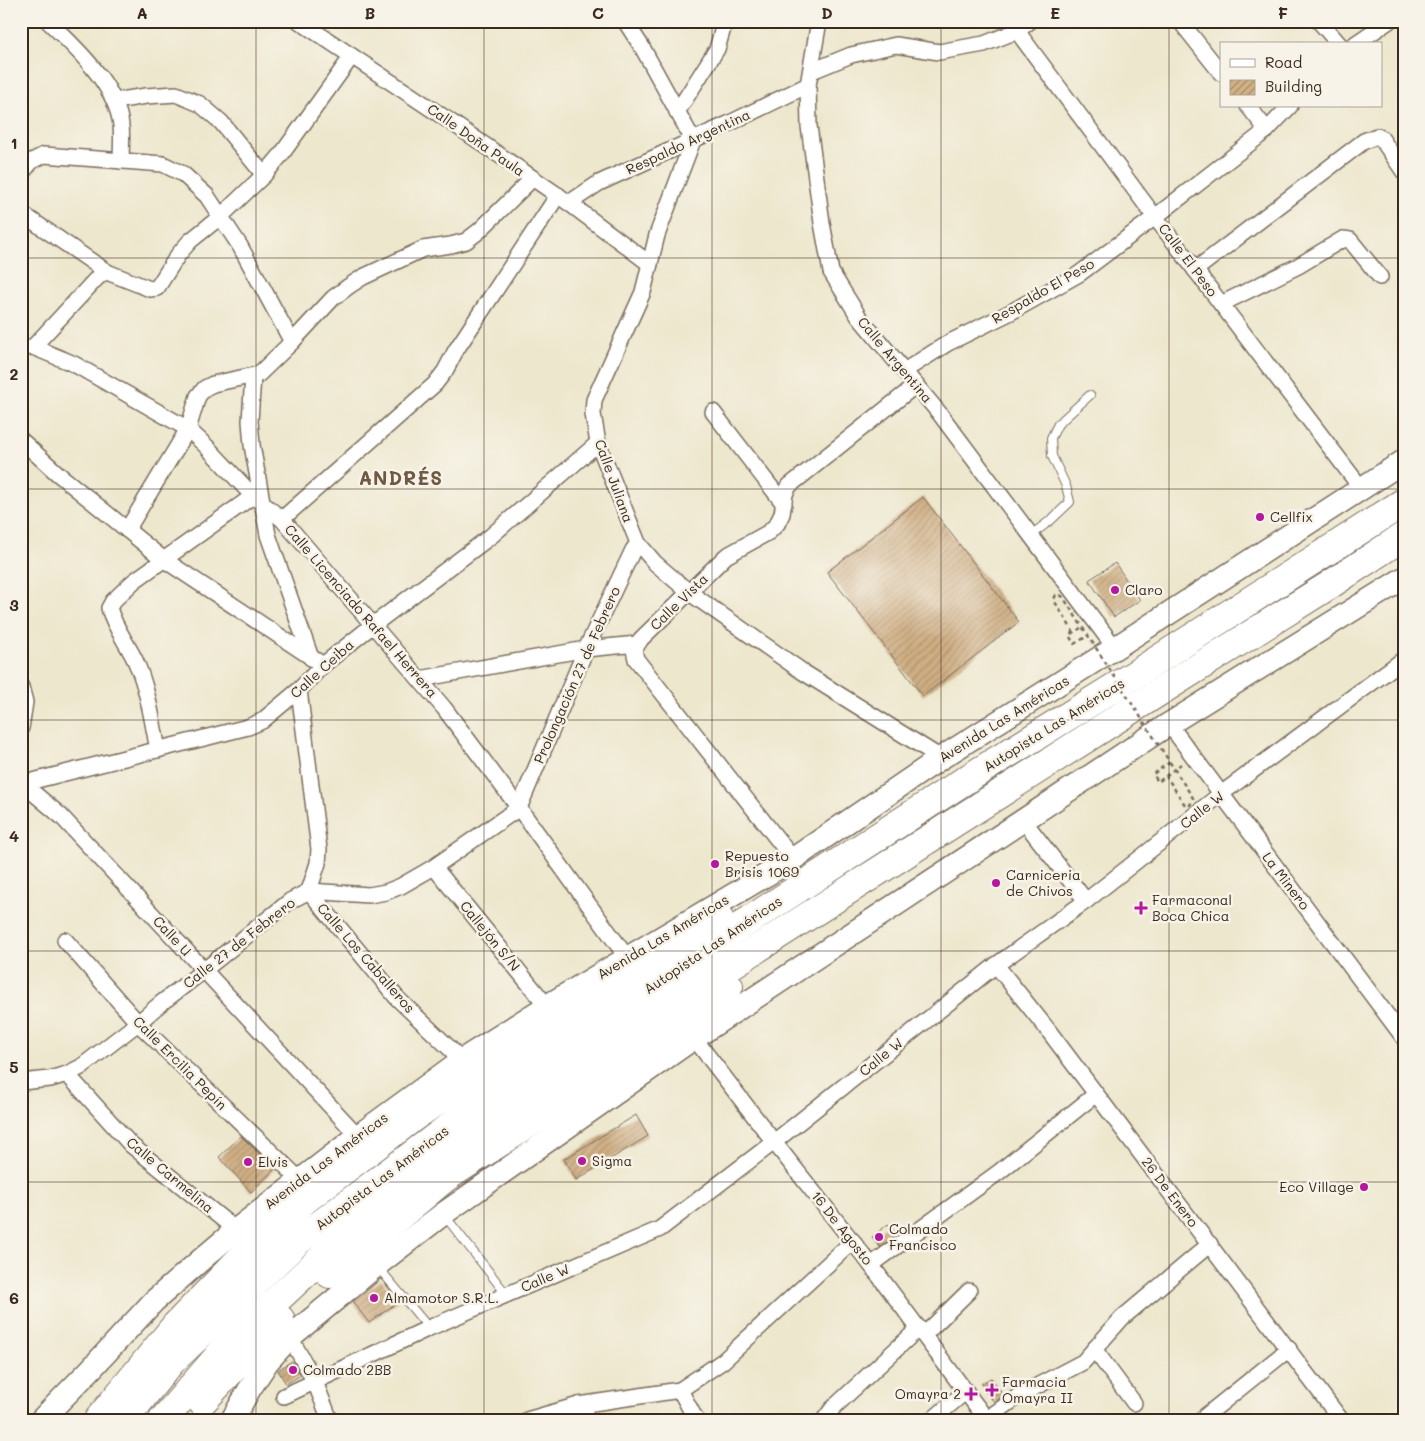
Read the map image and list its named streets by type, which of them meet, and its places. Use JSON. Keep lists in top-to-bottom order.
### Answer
{
  "streets": {
    "highway": ["Autopista Las Américas"],
    "street": [
      "Calle Doña Paula",
      "Respaldo Argentina",
      "Calle El Peso",
      "Respaldo El Peso",
      "Calle Argentina",
      "Calle Juliana",
      "Calle Vista",
      "Calle Licenciado Rafael Herrera",
      "Calle Ceiba",
      "Prolongación 27 de Febrero",
      "Avenida Las Américas",
      "Calle W",
      "La Minero",
      "Calle U",
      "Callejón S/N",
      "Calle 27 de Febrero",
      "Calle Los Caballeros",
      "Calle Ercilia Pepín",
      "Calle Carmelina",
      "26 De Enero",
      "16 De Agosto"
    ]
  },
  "crossings": [
    ["Calle Doña Paula", "Respaldo Argentina"],
    ["Calle Doña Paula", "Calle Juliana"],
    ["Respaldo Argentina", "Calle El Peso"],
    ["Respaldo Argentina", "Calle Argentina"],
    ["Respaldo Argentina", "Calle Juliana"],
    ["Calle El Peso", "Respaldo El Peso"],
    ["Calle El Peso", "Avenida Las Américas"],
    ["Respaldo El Peso", "Calle Argentina"],
    ["Calle Argentina", "Calle Vista"],
    ["Calle Argentina", "Avenida Las Américas"],
    ["Calle Juliana", "Calle Vista"],
    ["Calle Juliana", "Calle Ceiba"],
    ["Calle Juliana", "Prolongación 27 de Febrero"],
    ["Calle Juliana", "Avenida Las Américas"],
    ["Calle Licenciado Rafael Herrera", "Calle Ceiba"],
    ["Calle Licenciado Rafael Herrera", "Prolongación 27 de Febrero"],
    ["Calle Licenciado Rafael Herrera", "Avenida Las Américas"],
    ["Calle Licenciado Rafael Herrera", "Calle 27 de Febrero"],
    ["Calle Ceiba", "Calle U"],
    ["Calle Ceiba", "Calle Los Caballeros"],
    ["Prolongación 27 de Febrero", "Calle 27 de Febrero"],
    ["Avenida Las Américas", "Calle U"],
    ["Avenida Las Américas", "Callejón S/N"],
    ["Avenida Las Américas", "Calle Los Caballeros"],
    ["Avenida Las Américas", "Calle Ercilia Pepín"],
    ["Avenida Las Américas", "Calle Carmelina"],
    ["Calle W", "La Minero"],
    ["Calle W", "26 De Enero"],
    ["Calle W", "16 De Agosto"],
    ["Calle U", "Calle 27 de Febrero"],
    ["Callejón S/N", "Calle 27 de Febrero"],
    ["Calle 27 de Febrero", "Calle Los Caballeros"],
    ["Calle 27 de Febrero", "Calle Ercilia Pepín"],
    ["Calle 27 de Febrero", "Calle Carmelina"]
  ],
  "districts": ["ANDRÉS"],
  "places": {
    "other": [
      "Cellfix",
      "Claro",
      "Repuesto Brisis 1069",
      "Carniceria de Chivos",
      "Sigma",
      "Elvis",
      "Eco Village",
      "Colmado Francisco",
      "Almamotor S.R.L.",
      "Colmado 2BB"
    ],
    "health": ["Farmaconal Boca Chica", "Farmacia Omayra II", "Omayra 2"]
  },
  "legend": ["Road", "Building"],
  "grid": {
    "columns": [
      "A",
      "B",
      "C",
      "D",
      "E",
      "F"
    ],
    "rows": [
      "1",
      "2",
      "3",
      "4",
      "5",
      "6"
    ]
  }
}
